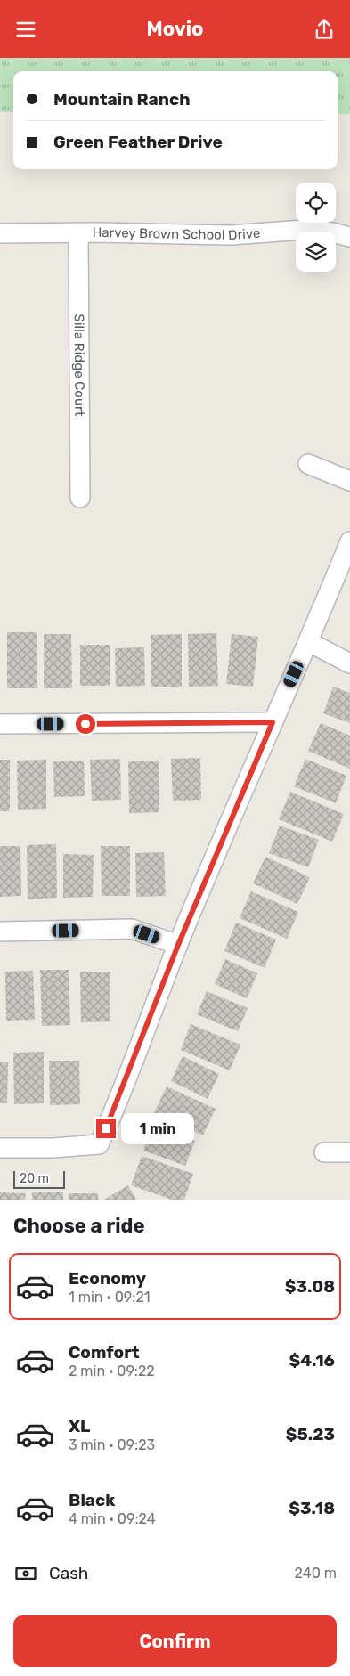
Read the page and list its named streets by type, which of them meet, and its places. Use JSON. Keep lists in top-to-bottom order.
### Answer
{
  "streets": {
    "street": ["Harvey Brown School Drive", "Silla Ridge Court"]
  },
  "crossings": [
    ["Harvey Brown School Drive", "Silla Ridge Court"]
  ],
  "scale_bar": "20 m",
  "page": {
    "header": "Movio",
    "banner": ["Mountain Ranch", "Green Feather Drive"],
    "bubble": "1 min",
    "scale": "20 m",
    "heading": "Choose a ride",
    "list": [
      {
        "name": "Economy",
        "note": "1 min · 09:21",
        "value": "$3.08"
      },
      {
        "name": "Comfort",
        "note": "2 min · 09:22",
        "value": "$4.16"
      },
      {
        "name": "XL",
        "note": "3 min · 09:23",
        "value": "$5.23"
      },
      {
        "name": "Black",
        "note": "4 min · 09:24",
        "value": "$3.18"
      }
    ],
    "pay": ["Cash", "240 m"],
    "buttons": "Confirm"
  }
}
